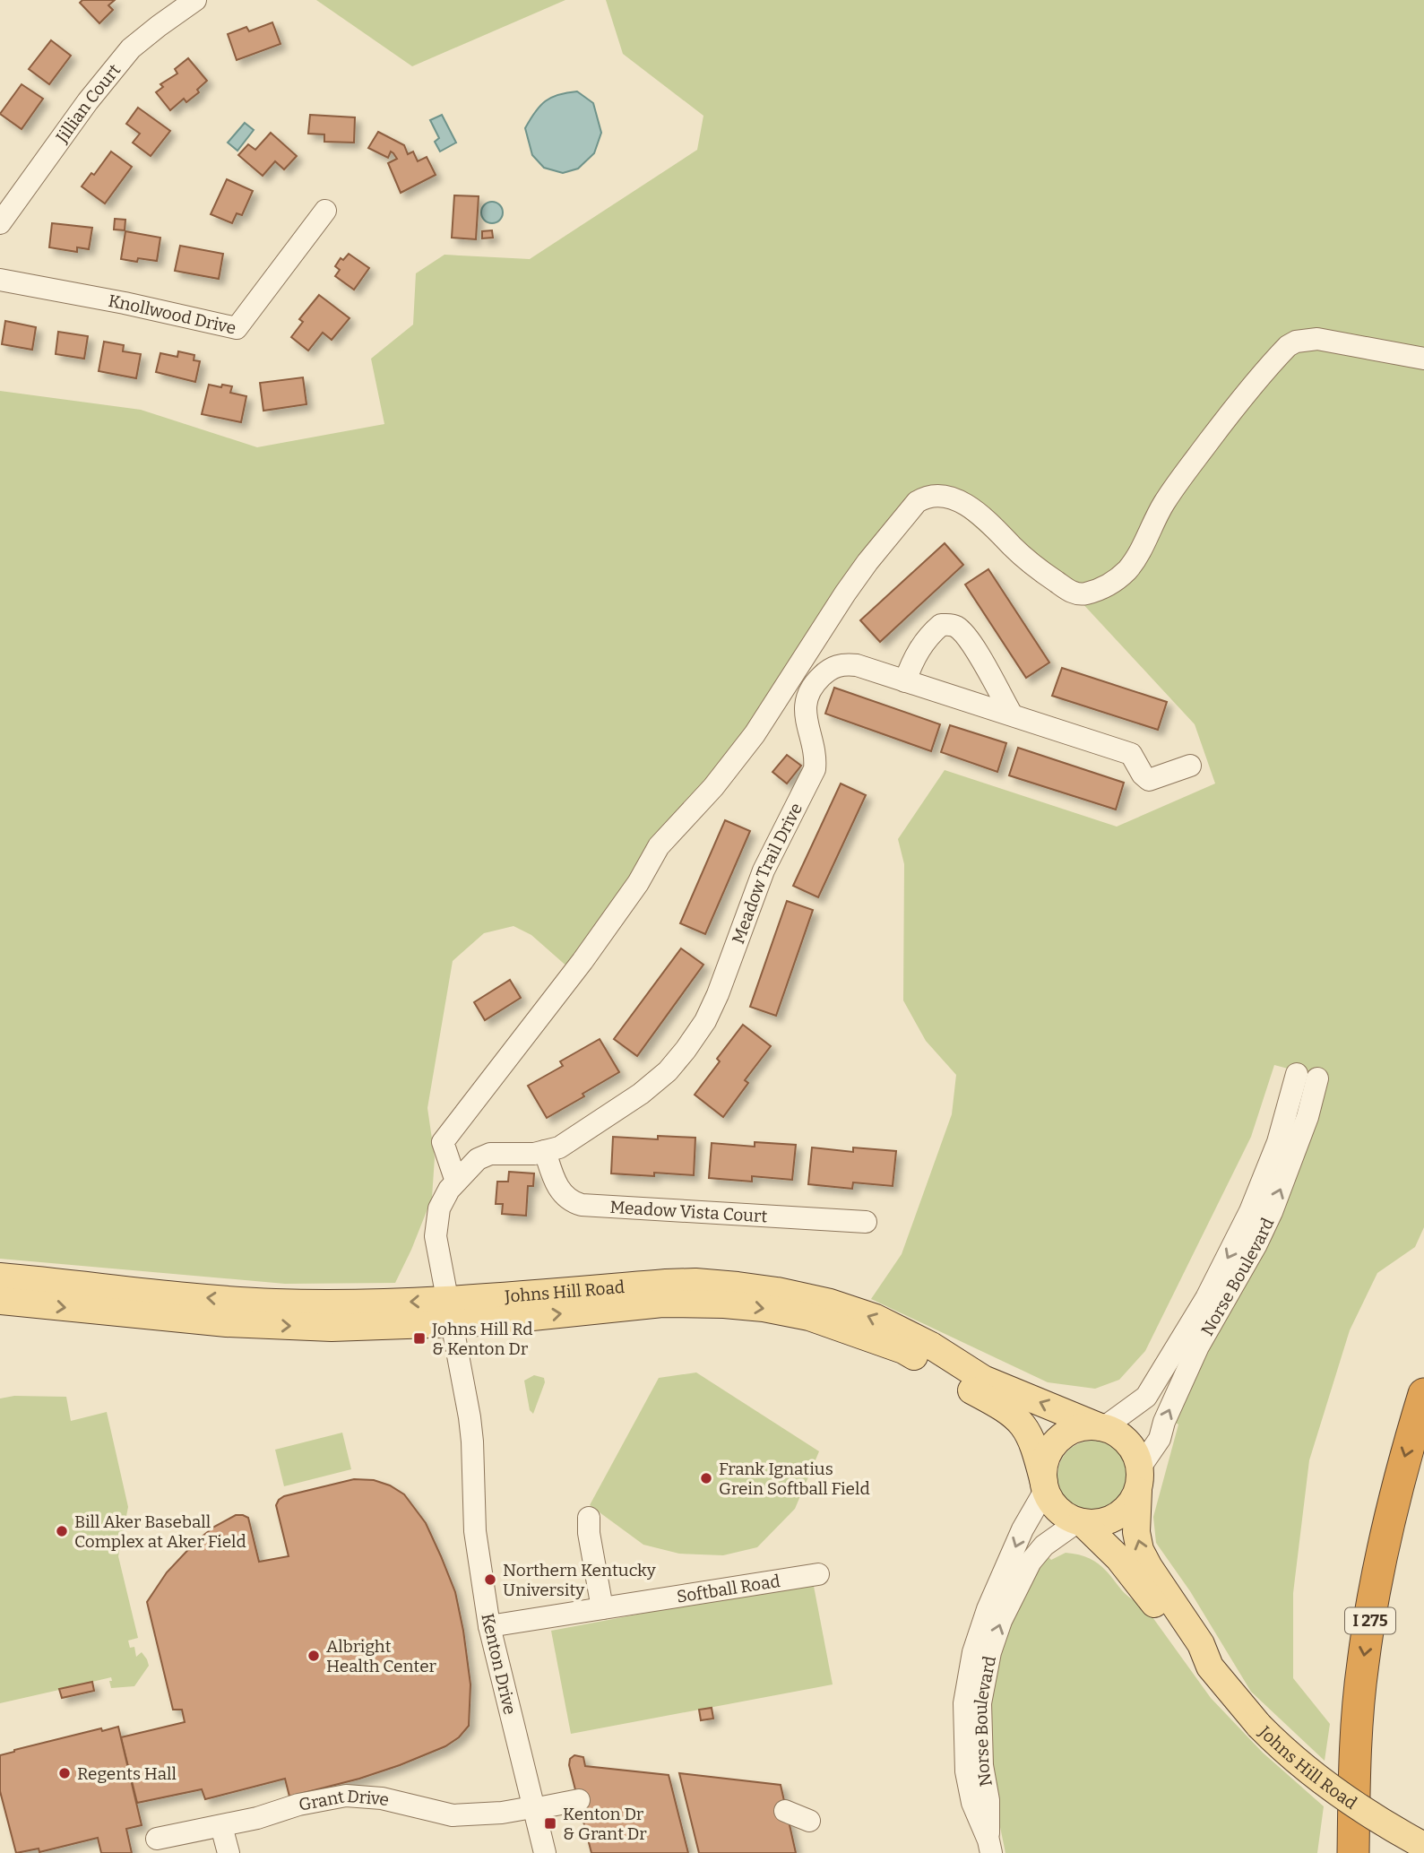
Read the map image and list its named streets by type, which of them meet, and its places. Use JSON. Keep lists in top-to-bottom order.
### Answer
{
  "streets": {
    "highway": ["I 275"],
    "main road": ["Johns Hill Road"],
    "street": [
      "Jillian Court",
      "Knollwood Drive",
      "Meadow Trail Drive",
      "Meadow Vista Court",
      "Norse Boulevard",
      "Softball Road",
      "Kenton Drive",
      "Grant Drive"
    ]
  },
  "crossings": [
    ["Meadow Trail Drive", "Meadow Vista Court"],
    ["Meadow Trail Drive", "Johns Hill Road"],
    ["Meadow Trail Drive", "Kenton Drive"],
    ["Norse Boulevard", "Johns Hill Road"],
    ["Johns Hill Road", "Kenton Drive"],
    ["Softball Road", "Kenton Drive"],
    ["Kenton Drive", "Grant Drive"]
  ],
  "places": {
    "transit": ["Johns Hill Rd & Kenton Dr", "Kenton Dr & Grant Dr"],
    "other": [
      "Frank Ignatius Grein Softball Field",
      "Bill Aker Baseball Complex at Aker Field",
      "Northern Kentucky University",
      "Albright Health Center",
      "Regents Hall"
    ]
  }
}
